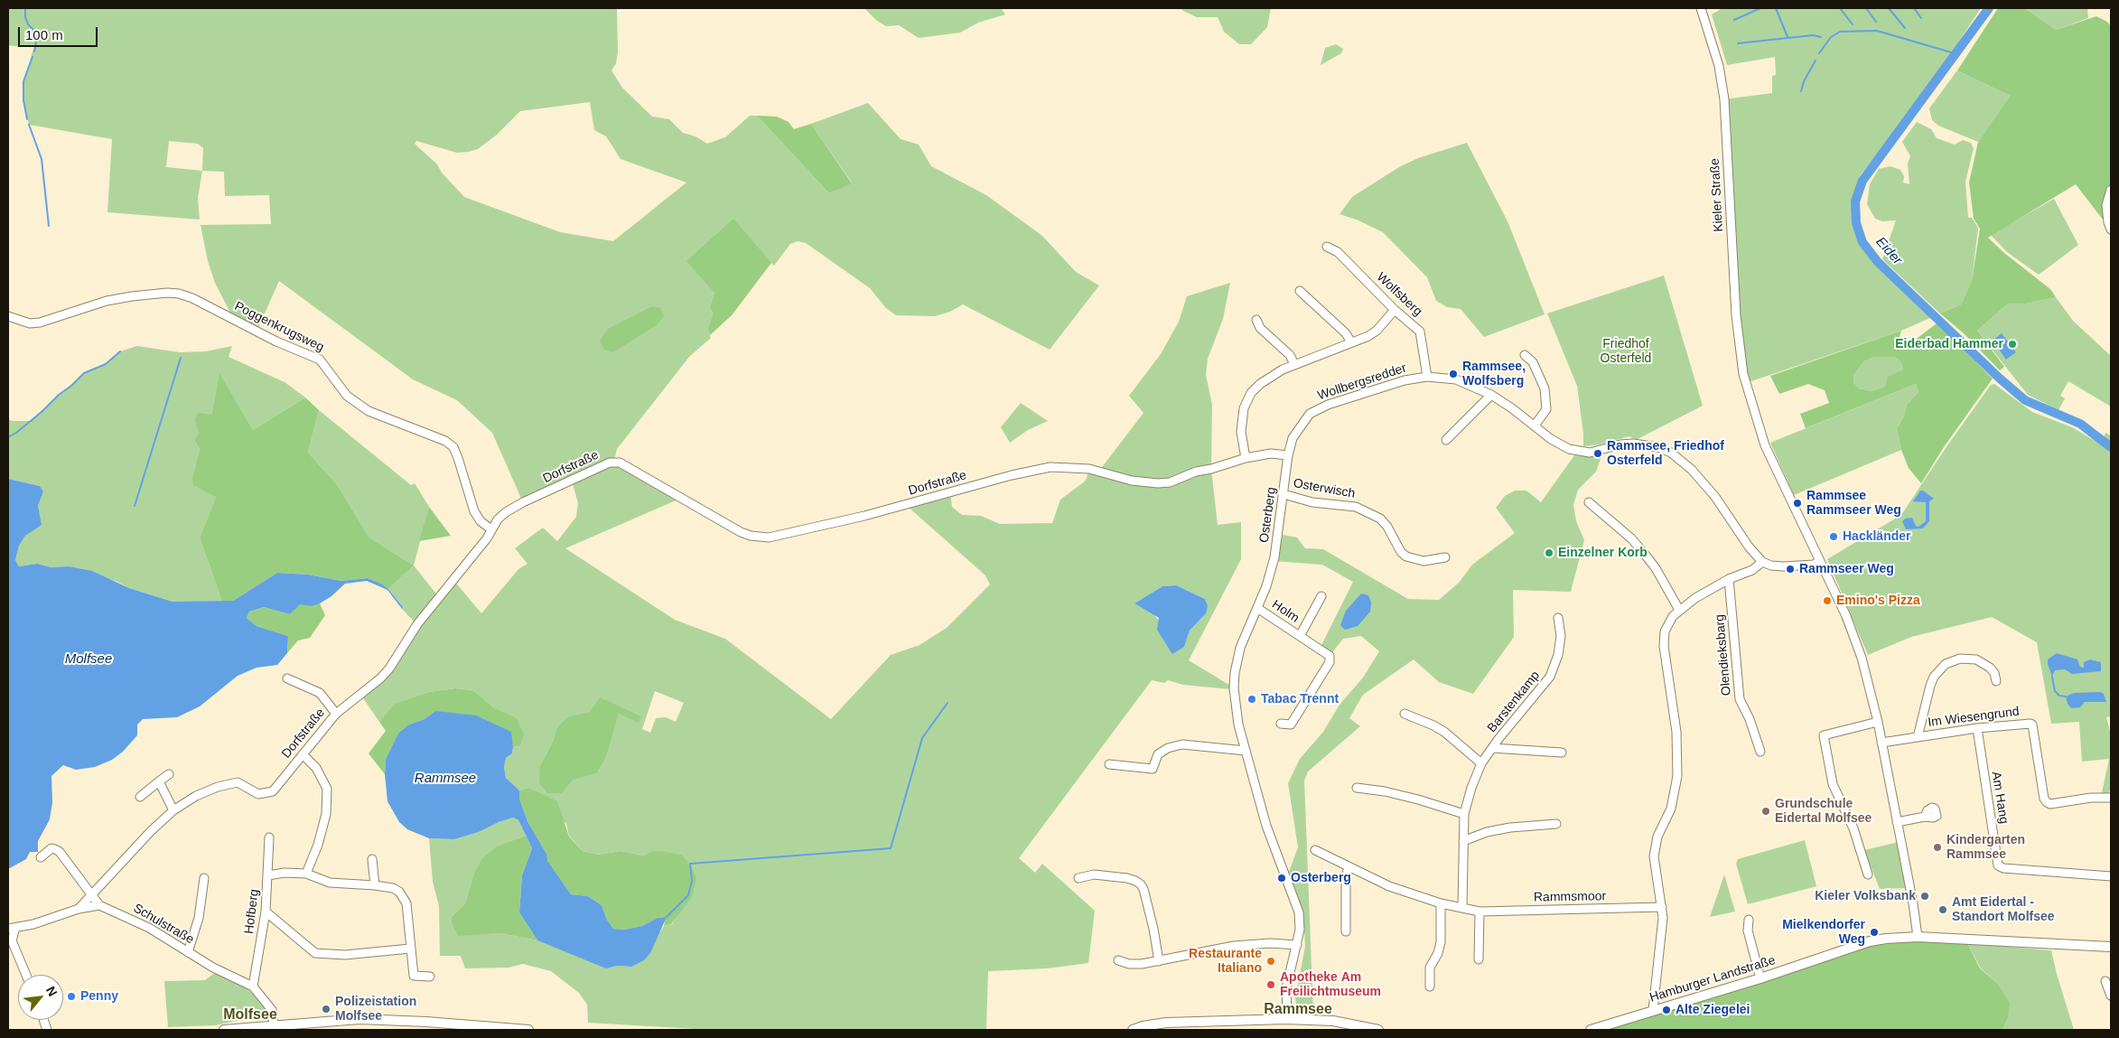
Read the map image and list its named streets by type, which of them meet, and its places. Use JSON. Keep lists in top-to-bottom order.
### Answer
{
  "streets": {
    "main road": ["Hamburger Landstraße"],
    "street": [
      "Kieler Straße",
      "Wolfsberg",
      "Poggenkrugsweg",
      "Wollbergsredder",
      "Dorfstraße",
      "Osterwisch",
      "Osterberg",
      "Holm",
      "Olendieksbarg",
      "Barstenkamp",
      "Im Wiesengrund",
      "Am Hang",
      "Rammsmoor",
      "Hofberg",
      "Schulstraße"
    ]
  },
  "crossings": [
    ["Wolfsberg", "Wollbergsredder"],
    ["Poggenkrugsweg", "Dorfstraße"],
    ["Wollbergsredder", "Osterberg"],
    ["Dorfstraße", "Schulstraße"],
    ["Osterwisch", "Osterberg"],
    ["Osterberg", "Holm"],
    ["Barstenkamp", "Rammsmoor"],
    ["Im Wiesengrund", "Am Hang"],
    ["Hofberg", "Schulstraße"]
  ],
  "districts": ["Rammsee", "Molfsee"],
  "water": ["Eider", "Molfsee", "Rammsee"],
  "parks": ["Friedhof Osterfeld"],
  "places": [
    "Eiderbad Hammer",
    "Rammsee, Wolfsberg",
    "Rammsee, Friedhof Osterfeld",
    "Rammsee Rammseer Weg",
    "Hackländer",
    "Einzelner Korb",
    "Rammseer Weg",
    "Emino's Pizza",
    "Tabac Trennt",
    "Grundschule Eidertal Molfsee",
    "Kindergarten Rammsee",
    "Osterberg",
    "Kieler Volksbank",
    "Amt Eidertal - Standort Molfsee",
    "Mielkendorfer Weg",
    "Restaurante Italiano",
    "Apotheke Am Freilichtmuseum",
    "Penny",
    "Polizeistation Molfsee",
    "Alte Ziegelei"
  ],
  "scale_bar": "100 m",
  "north": "top right"
}
